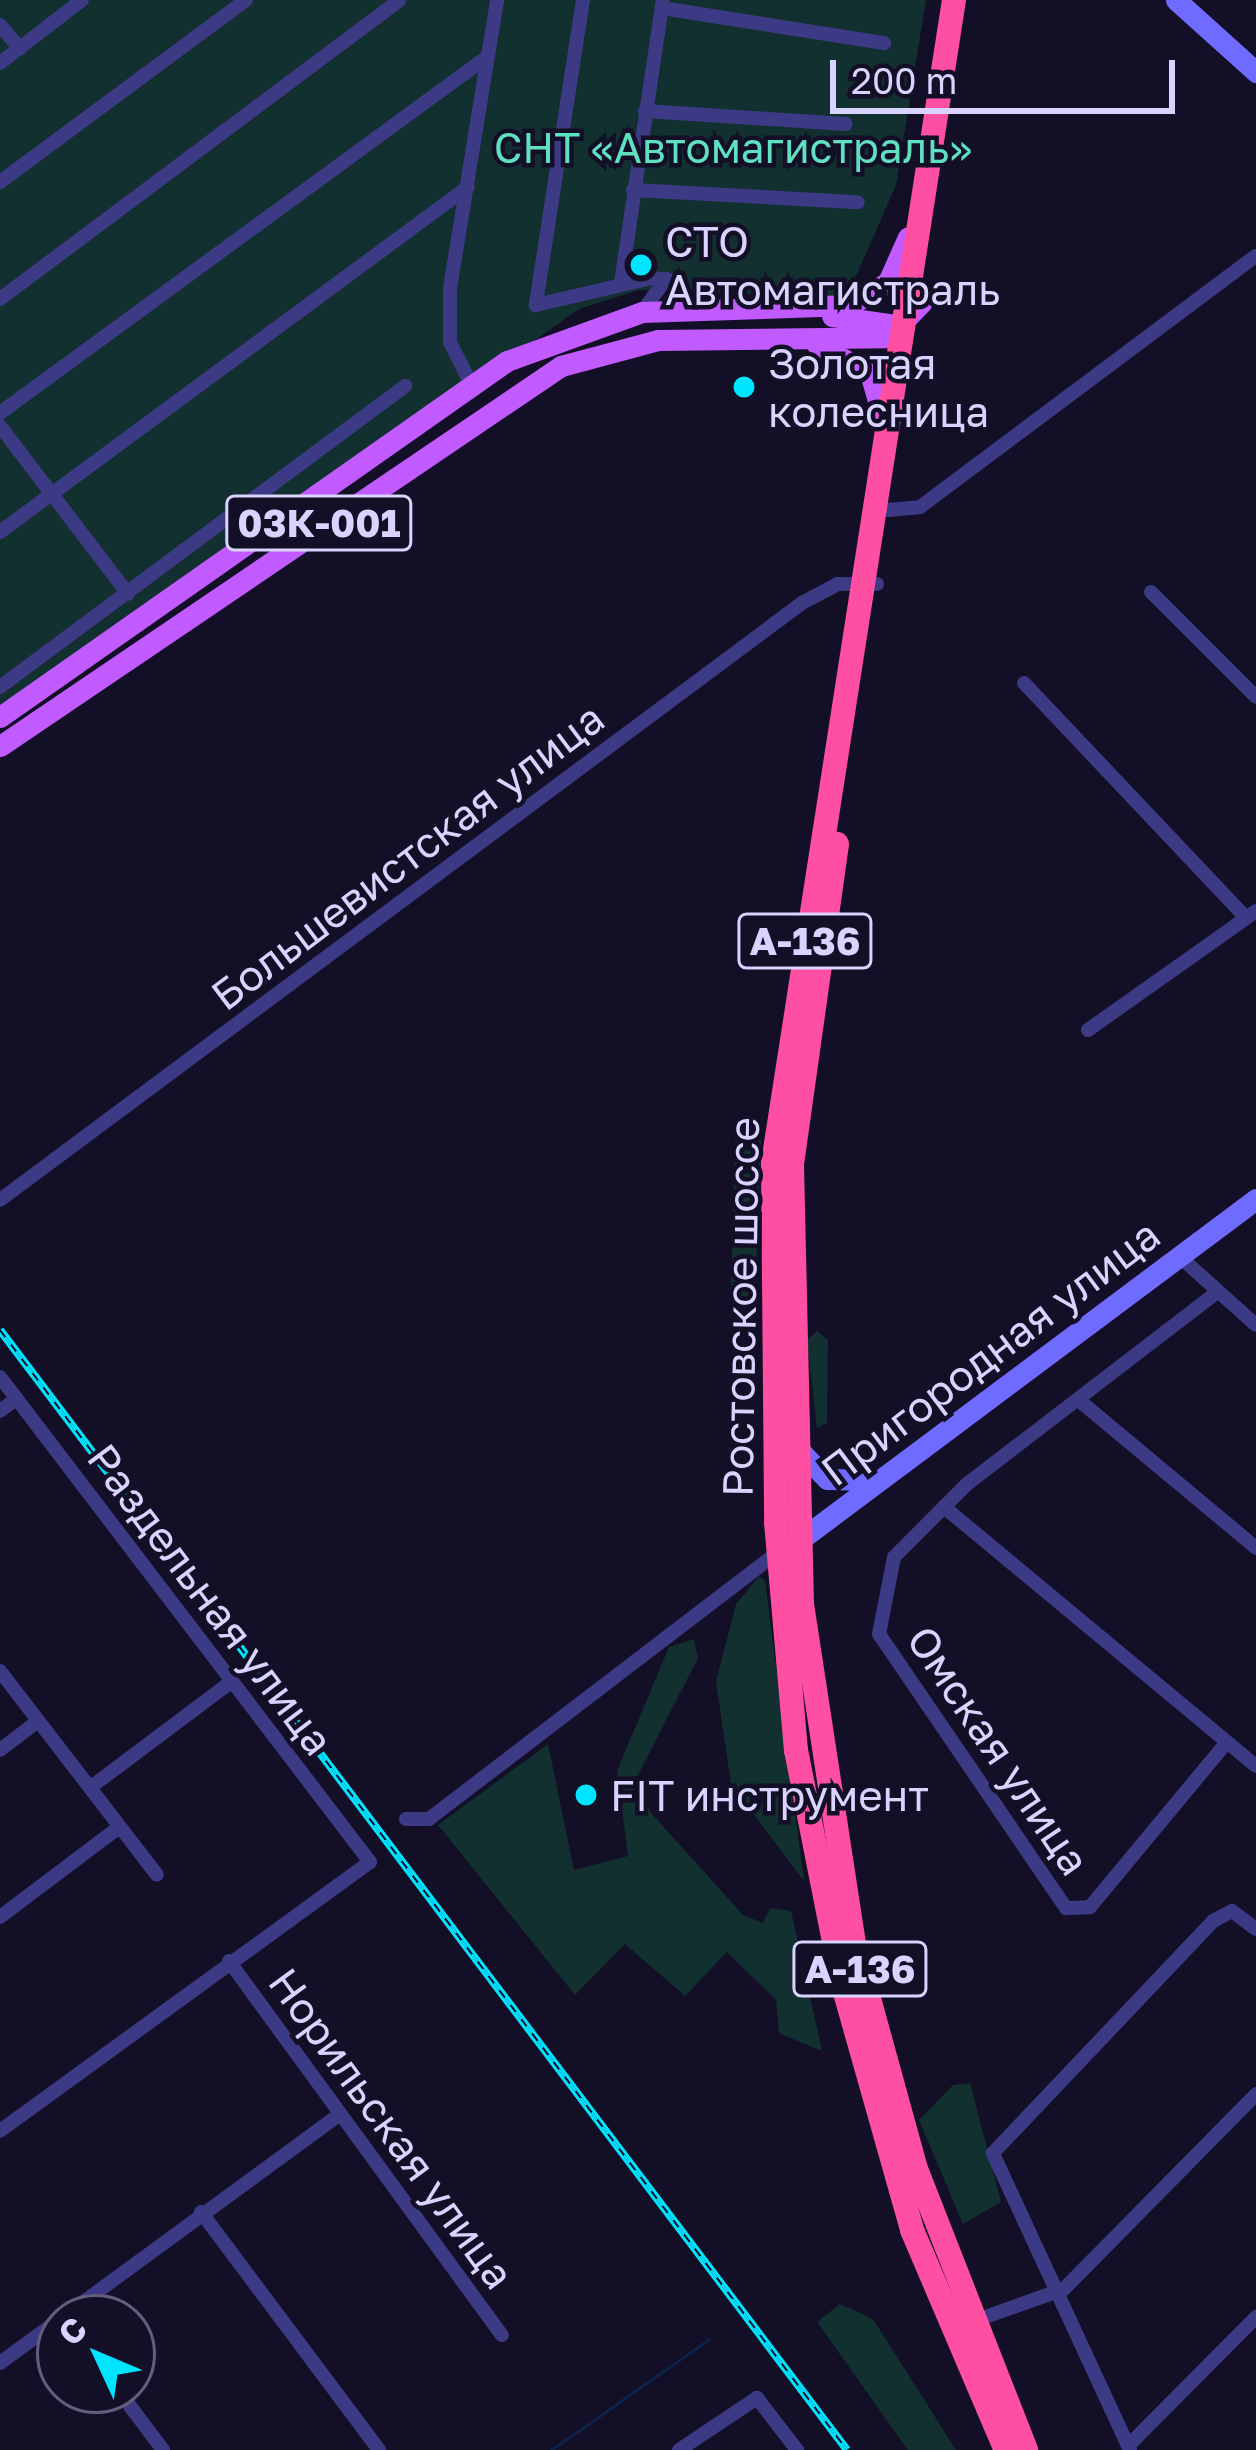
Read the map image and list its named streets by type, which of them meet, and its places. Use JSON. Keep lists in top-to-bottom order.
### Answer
{
  "streets": {
    "highway": ["А-136", "Ростовское шоссе"],
    "main road": ["03К-001"],
    "street": [
      "Большевистская улица",
      "Пригородная улица",
      "Раздельная улица",
      "Омская улица",
      "Норильская улица"
    ]
  },
  "crossings": [
    ["03К-001", "А-136"],
    ["03К-001", "Ростовское шоссе"],
    ["Большевистская улица", "Ростовское шоссе"],
    ["А-136", "Ростовское шоссе"],
    ["Ростовское шоссе", "Пригородная улица"],
    ["Раздельная улица", "Норильская улица"]
  ],
  "parks": ["СНТ «Автомагистраль»"],
  "places": ["СТО Автомагистраль", "Золотая колесница", "FIT инструмент"],
  "scale_bar": "200 m",
  "north": "top left"
}
